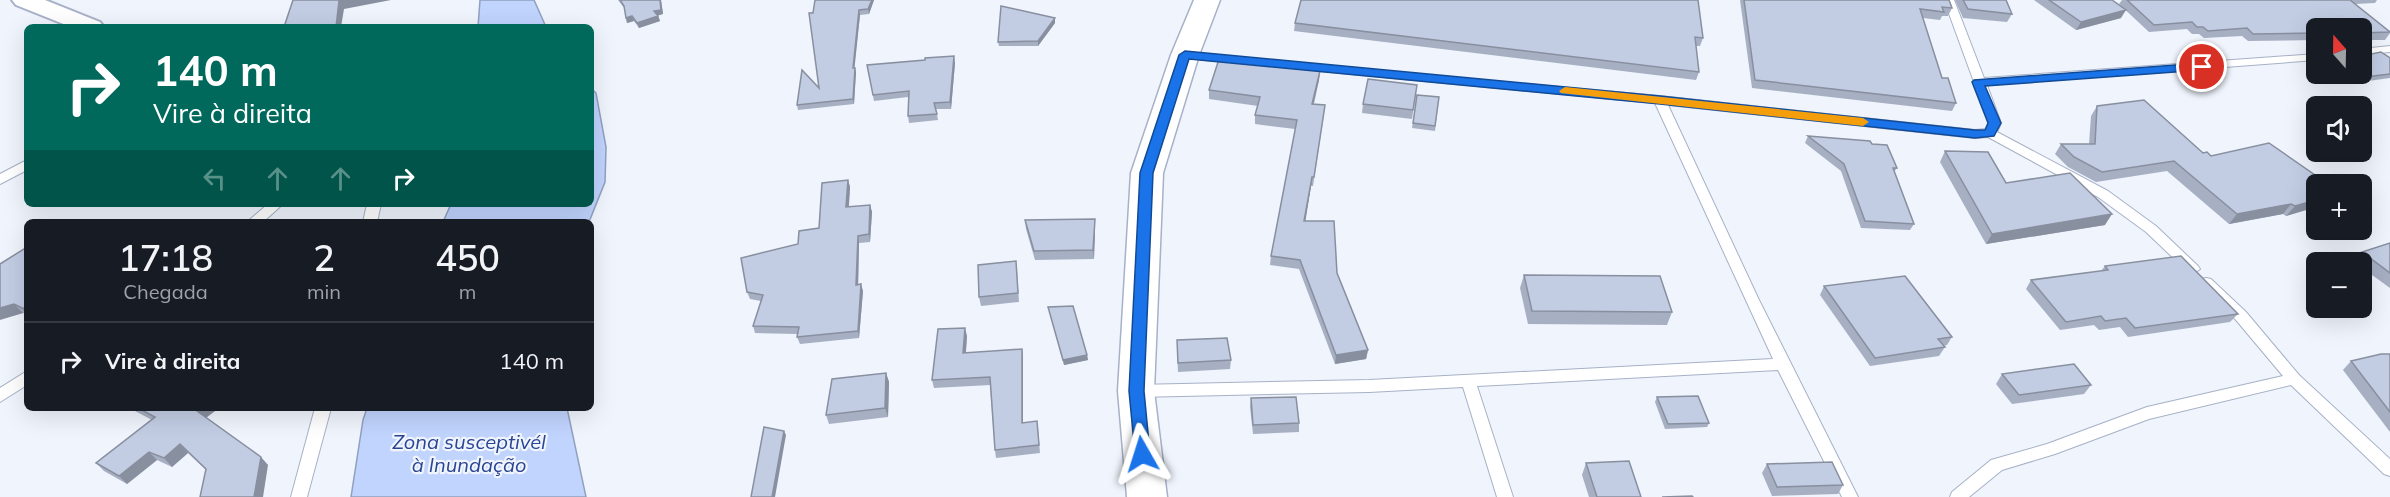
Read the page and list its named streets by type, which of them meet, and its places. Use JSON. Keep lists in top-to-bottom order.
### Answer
{
  "water": ["Zona susceptivél à Inundação"],
  "north": "top",
  "page": {
    "map_buttons": ["+", "−"],
    "turn": ["140 m", "Vire à direita"],
    "eta": [
      "17:18",
      "Chegada",
      "2",
      "min",
      "450",
      "m"
    ],
    "list": [
      {
        "name": "Vire à direita",
        "value": "140 m"
      }
    ]
  }
}
